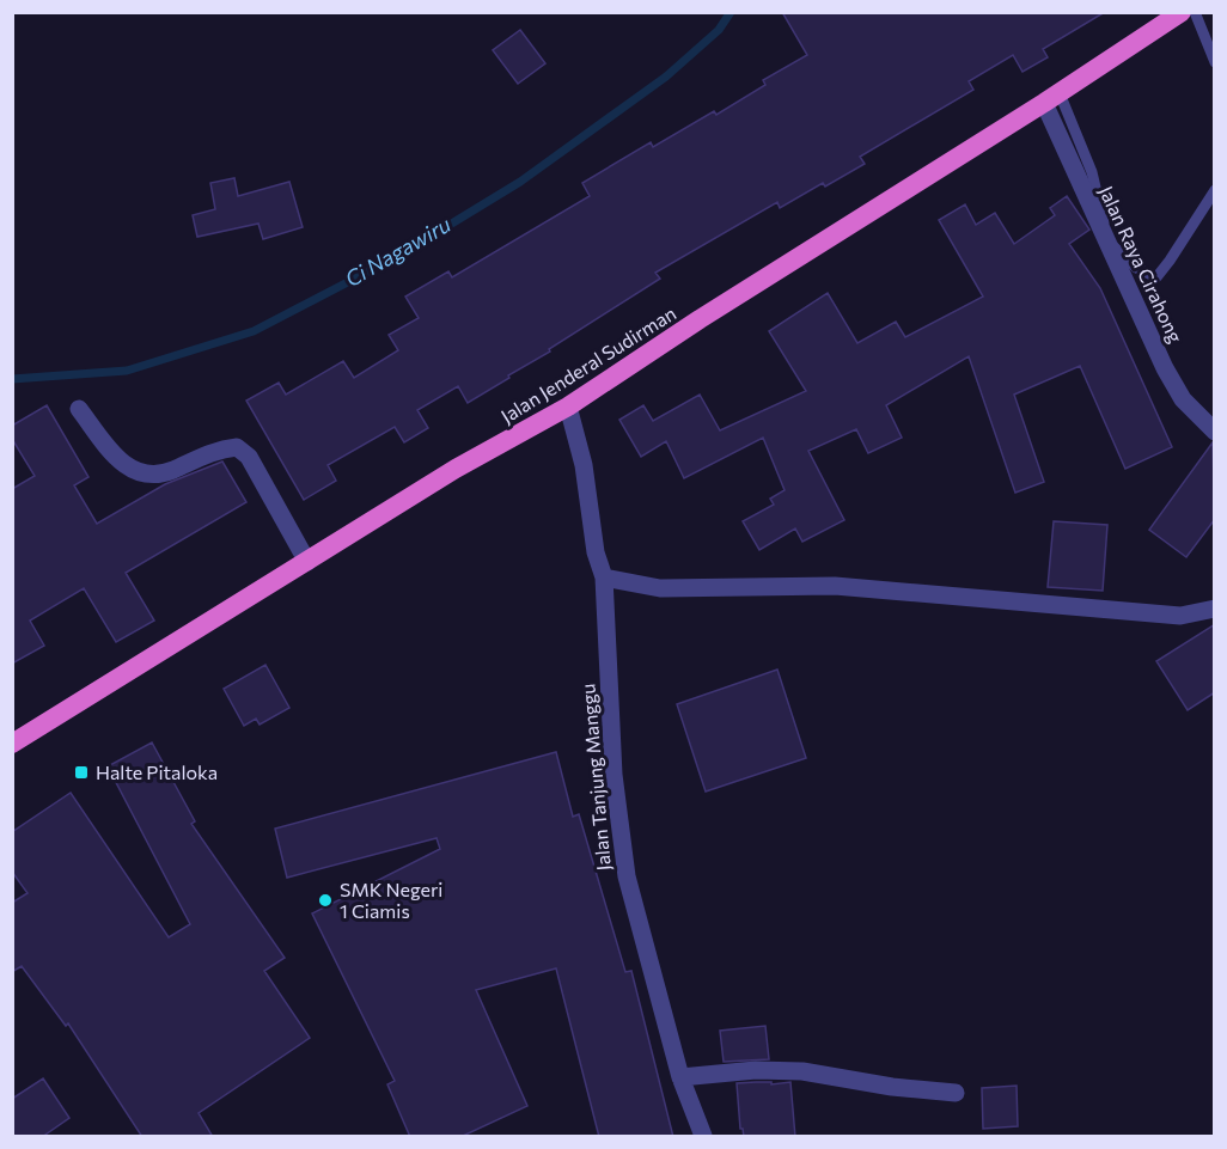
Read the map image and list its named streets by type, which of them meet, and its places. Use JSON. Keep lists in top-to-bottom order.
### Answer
{
  "streets": {
    "highway": ["Jalan Jenderal Sudirman"],
    "street": ["Jalan Raya Cirahong", "Jalan Tanjung Manggu"]
  },
  "crossings": [
    ["Jalan Raya Cirahong", "Jalan Jenderal Sudirman"],
    ["Jalan Jenderal Sudirman", "Jalan Tanjung Manggu"]
  ],
  "water": ["Ci Nagawiru"],
  "places": {
    "transit": ["Halte Pitaloka"],
    "other": ["SMK Negeri 1 Ciamis"]
  }
}
